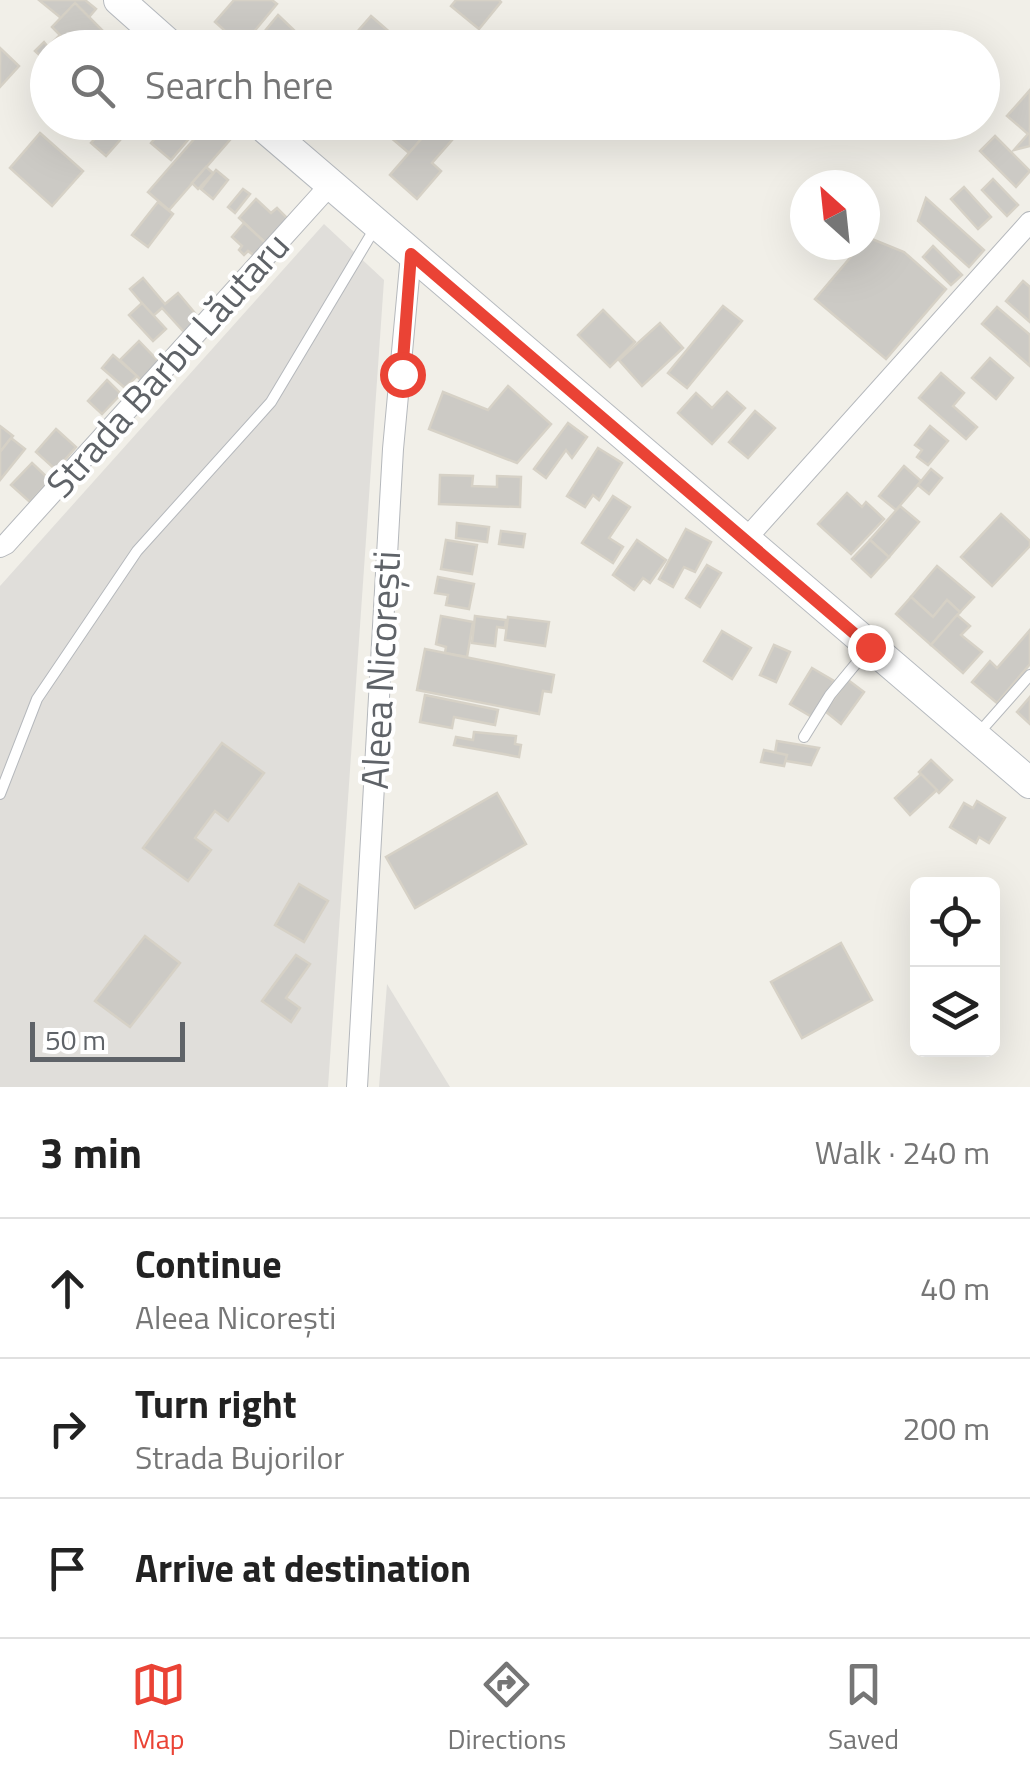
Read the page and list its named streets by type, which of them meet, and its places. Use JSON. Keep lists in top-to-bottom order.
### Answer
{
  "streets": {
    "street": ["Strada Barbu Lăutaru", "Aleea Nicorești"]
  },
  "scale_bar": "50 m",
  "north": "top left",
  "page": {
    "search": "Search here",
    "scale": "50 m",
    "heading": ["3 min", "Walk · 240 m"],
    "list": [
      ["Continue", "Aleea Nicorești", "40 m"],
      ["Turn right", "Strada Bujorilor", "200 m"],
      "Arrive at destination"
    ],
    "nav": ["Map", "Directions", "Saved"]
  }
}
